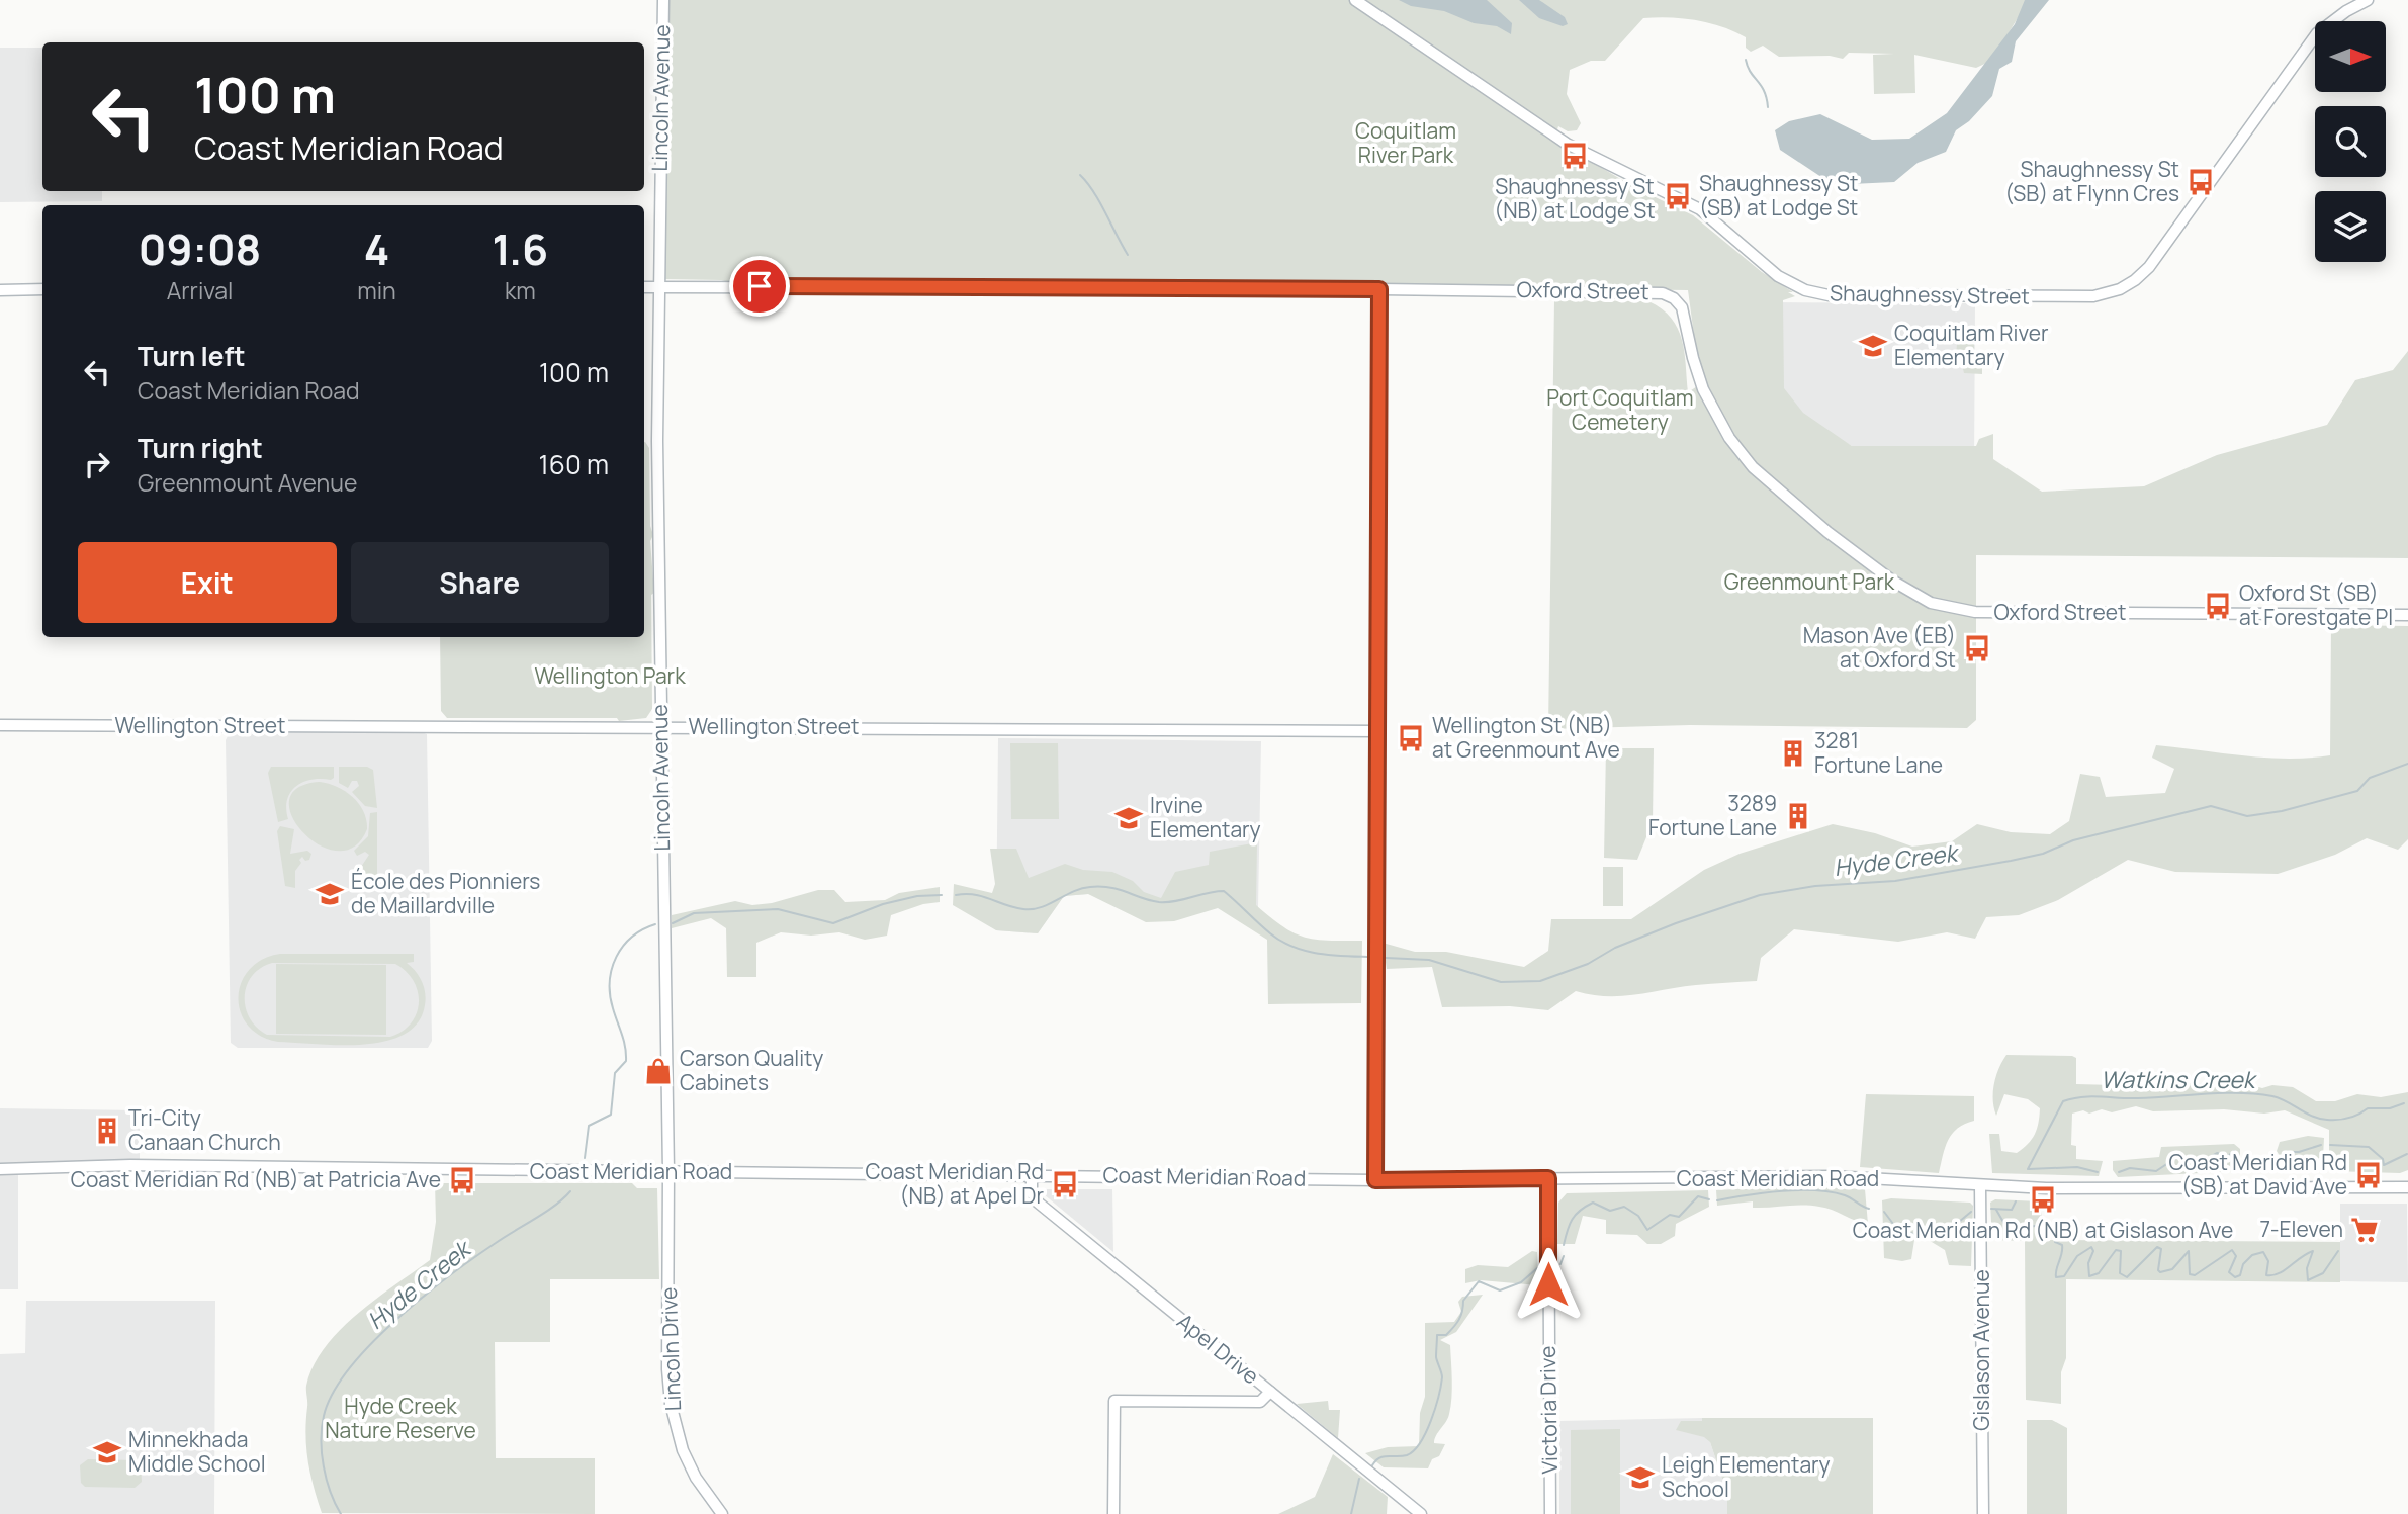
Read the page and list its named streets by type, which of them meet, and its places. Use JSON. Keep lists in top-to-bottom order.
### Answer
{
  "streets": {
    "street": [
      "Lincoln Avenue",
      "Oxford Street",
      "Shaughnessy Street",
      "Wellington Street",
      "Coast Meridian Road",
      "Lincoln Drive",
      "Apel Drive",
      "Gislason Avenue",
      "Victoria Drive"
    ]
  },
  "crossings": [
    ["Lincoln Avenue", "Oxford Street"],
    ["Lincoln Avenue", "Wellington Street"],
    ["Lincoln Avenue", "Coast Meridian Road"],
    ["Lincoln Avenue", "Lincoln Drive"],
    ["Coast Meridian Road", "Lincoln Drive"],
    ["Coast Meridian Road", "Apel Drive"],
    ["Coast Meridian Road", "Gislason Avenue"],
    ["Coast Meridian Road", "Victoria Drive"]
  ],
  "water": ["Hyde Creek", "Watkins Creek"],
  "parks": [
    "Coquitlam River Park",
    "Port Coquitlam Cemetery",
    "Greenmount Park",
    "Wellington Park",
    "Hyde Creek Nature Reserve"
  ],
  "places": {
    "bus stop": [
      "Shaughnessy St (NB) at Lodge St",
      "Shaughnessy St (SB) at Flynn Cres",
      "Shaughnessy St (SB) at Lodge St",
      "Oxford St (SB) at Forestgate Pl",
      "Mason Ave (EB) at Oxford St",
      "Wellington St (NB) at Greenmount Ave",
      "Coast Meridian Rd (SB) at David Ave",
      "Coast Meridian Rd (NB) at Patricia Ave",
      "Coast Meridian Rd (NB) at Apel Dr",
      "Coast Meridian Rd (NB) at Gislason Ave"
    ],
    "school or university": [
      "Coquitlam River Elementary",
      "Irvine Elementary",
      "École des Pionniers de Maillardville",
      "Minnekhada Middle School",
      "Leigh Elementary School"
    ],
    "building": ["3281 Fortune Lane", "3289 Fortune Lane", "Tri-City Canaan Church"],
    "shop": ["Carson Quality Cabinets"],
    "supermarket": ["7-Eleven"]
  },
  "north": "right",
  "page": {
    "turn": ["100 m", "Coast Meridian Road"],
    "eta": [
      "09:08",
      "Arrival",
      "4",
      "min",
      "1.6",
      "km"
    ],
    "list": [
      {
        "name": "Turn left",
        "note": "Coast Meridian Road",
        "value": "100 m"
      },
      {
        "name": "Turn right",
        "note": "Greenmount Avenue",
        "value": "160 m"
      }
    ],
    "buttons": ["Exit", "Share"]
  }
}
